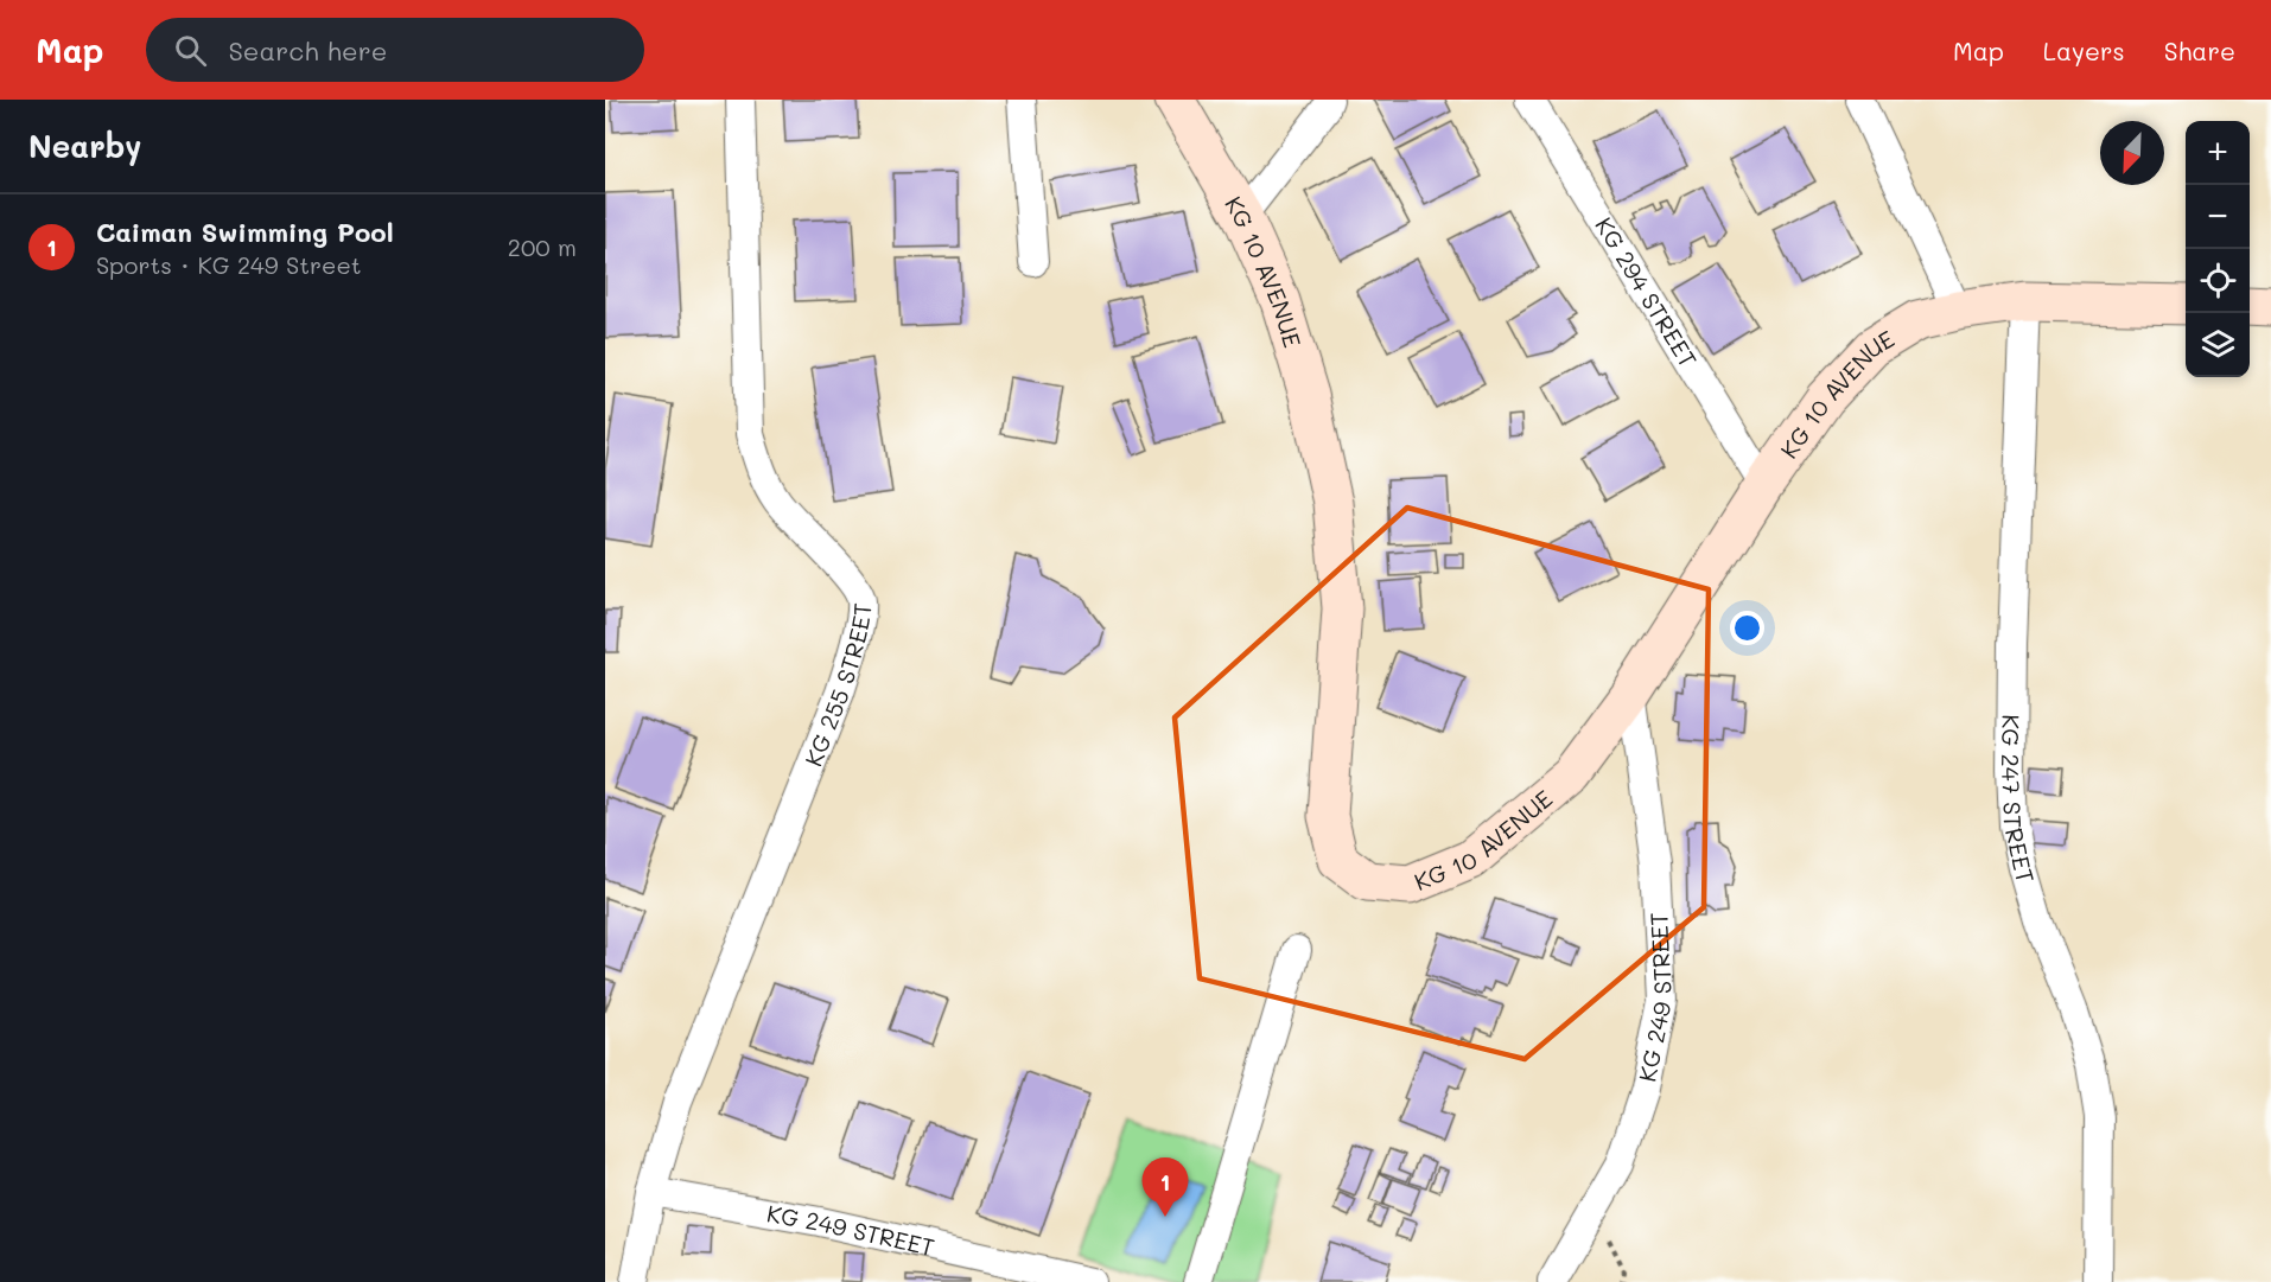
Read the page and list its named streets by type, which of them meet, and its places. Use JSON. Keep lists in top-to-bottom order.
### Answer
{
  "streets": {
    "street": [
      "KG 10 AVENUE",
      "KG 294 STREET",
      "KG 255 STREET",
      "KG 247 STREET",
      "KG 249 STREET"
    ]
  },
  "crossings": [
    ["KG 10 AVENUE", "KG 294 STREET"],
    ["KG 10 AVENUE", "KG 247 STREET"],
    ["KG 10 AVENUE", "KG 249 STREET"],
    ["KG 255 STREET", "KG 249 STREET"]
  ],
  "north": "bottom left",
  "page": {
    "header": "Map",
    "search": "Search here",
    "nav": ["Map", "Layers", "Share"],
    "heading": "Nearby",
    "map_buttons": ["+", "−"],
    "list": [
      {
        "mark": "1",
        "name": "Caiman Swimming Pool",
        "note": "Sports · KG 249 Street",
        "value": "200 m"
      }
    ],
    "pins": "1"
  }
}
